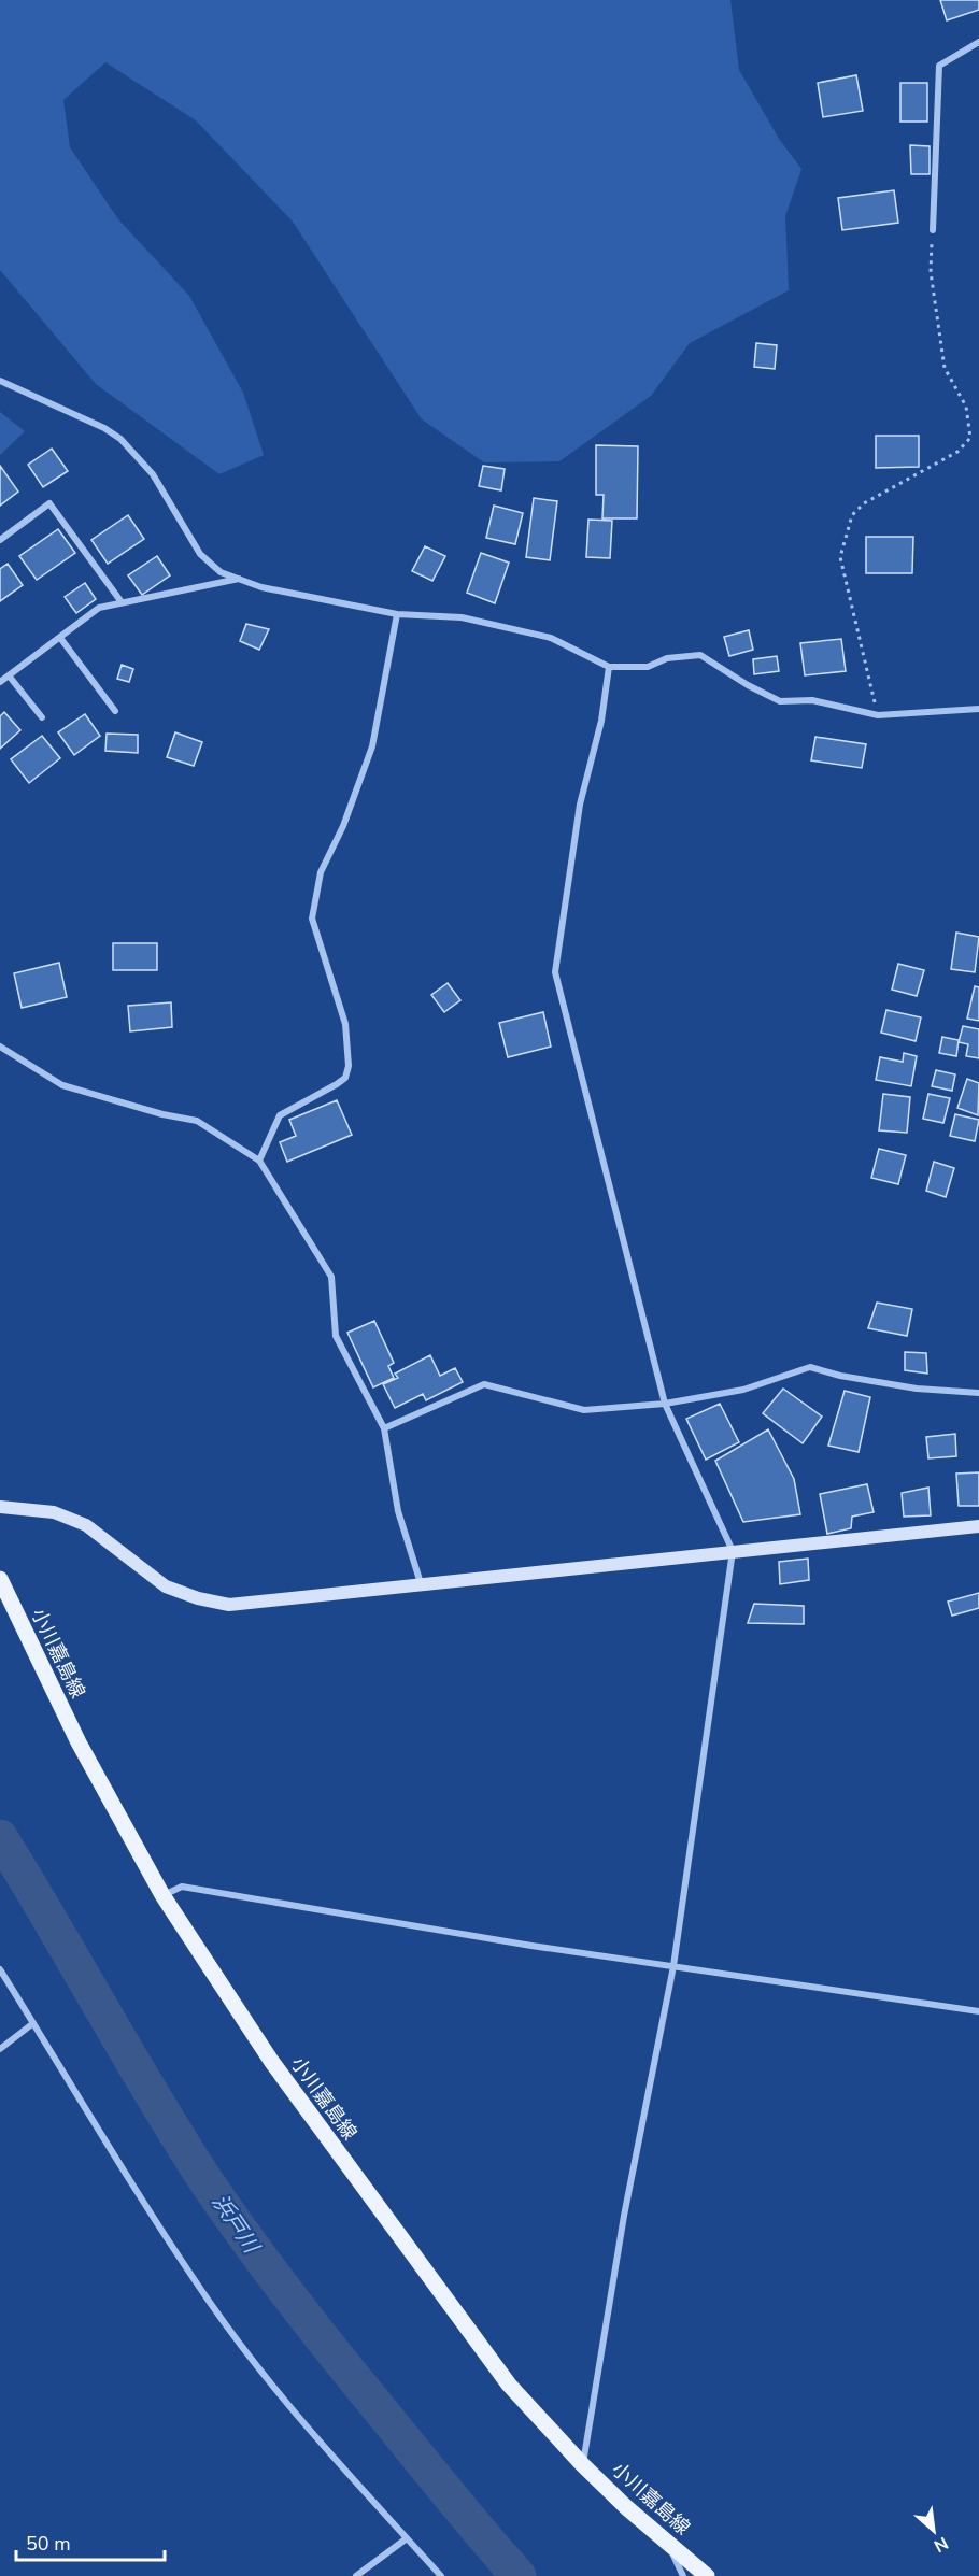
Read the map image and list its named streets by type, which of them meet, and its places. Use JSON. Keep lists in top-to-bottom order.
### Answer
{
  "streets": {
    "main road": ["小川嘉島線"]
  },
  "water": ["浜戸川"],
  "scale_bar": "50 m",
  "north": "bottom right"
}
